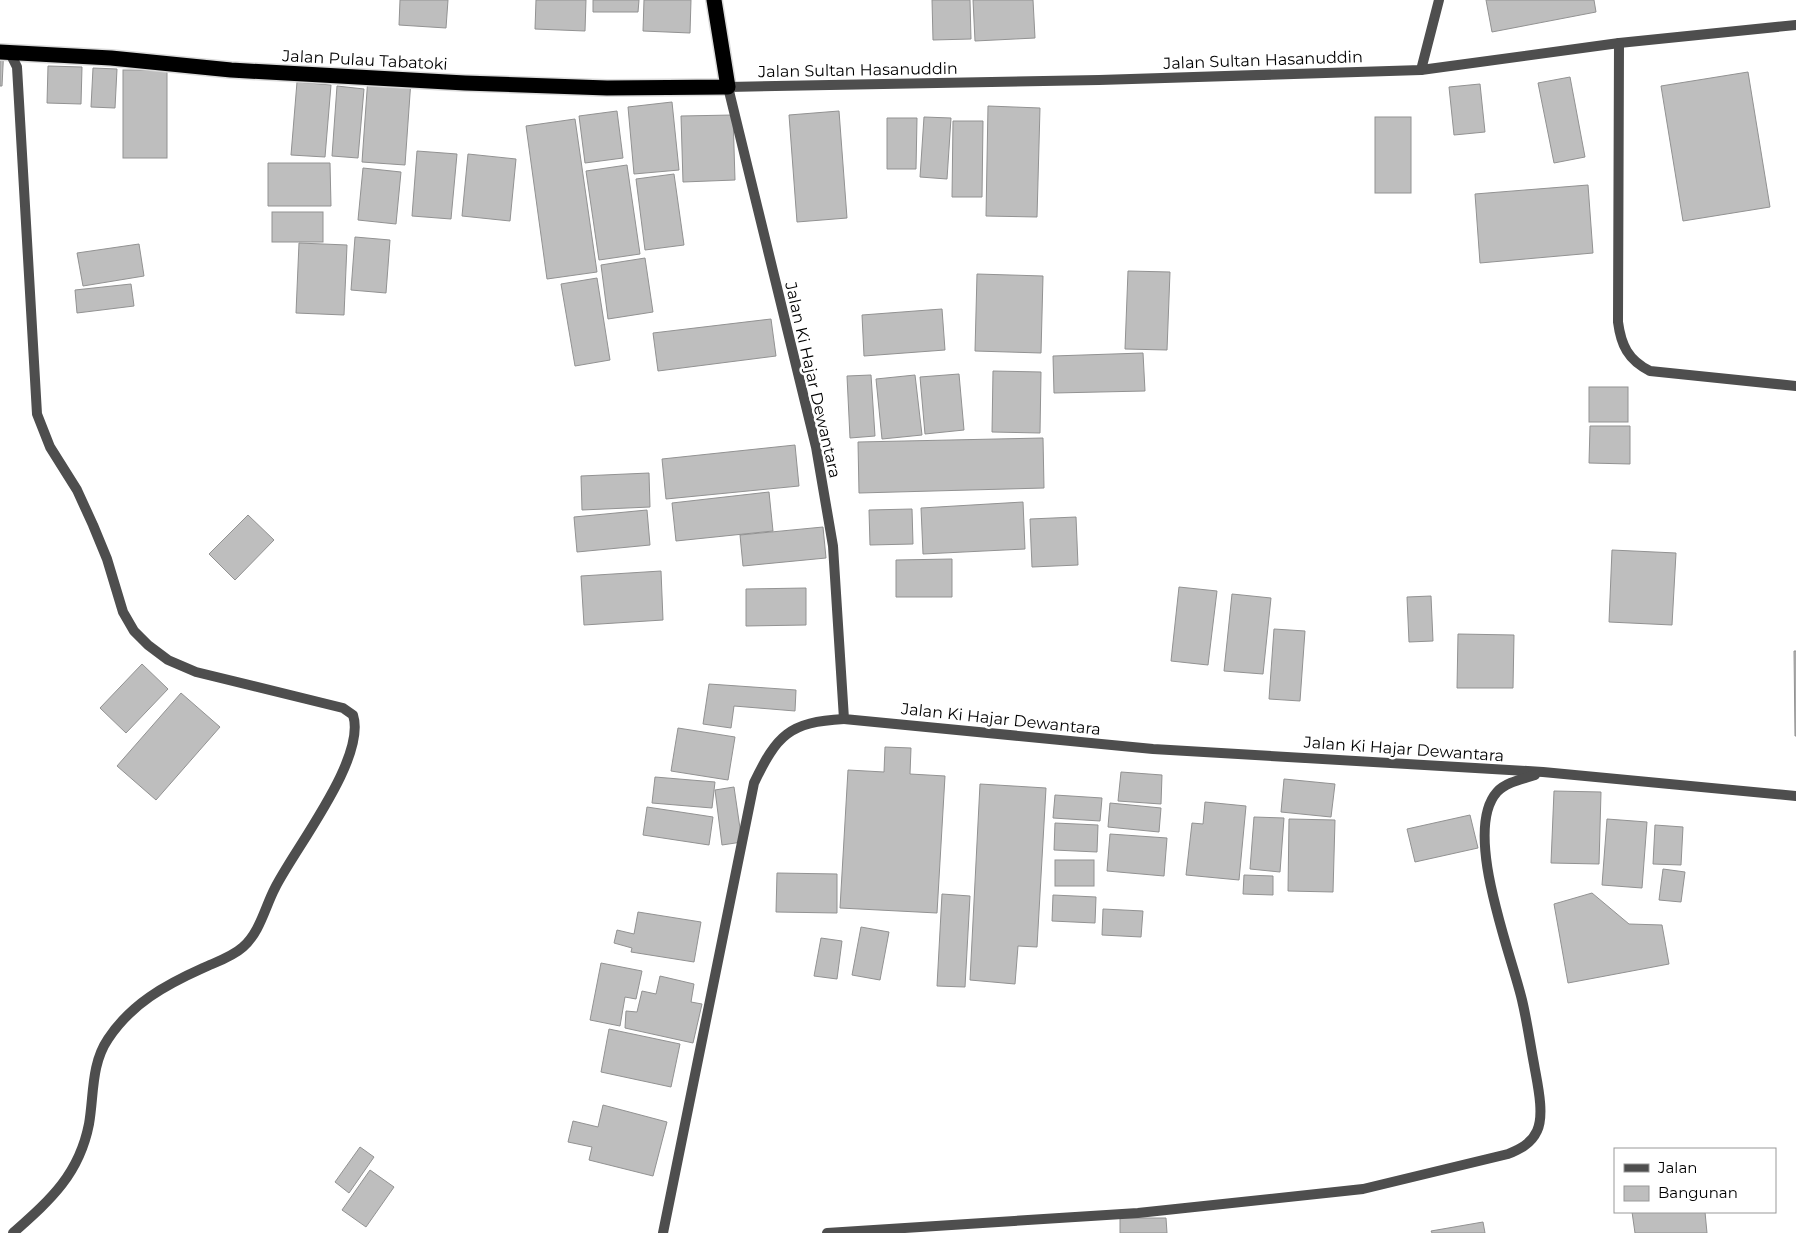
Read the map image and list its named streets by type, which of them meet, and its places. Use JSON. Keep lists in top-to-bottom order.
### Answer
{
  "streets": {
    "highway": ["Jalan Pulau Tabatoki"],
    "street": ["Jalan Sultan Hasanuddin", "Jalan Ki Hajar Dewantara"]
  },
  "crossings": [
    ["Jalan Pulau Tabatoki", "Jalan Sultan Hasanuddin"],
    ["Jalan Pulau Tabatoki", "Jalan Ki Hajar Dewantara"],
    ["Jalan Sultan Hasanuddin", "Jalan Ki Hajar Dewantara"]
  ],
  "legend": ["Jalan", "Bangunan"]
}
